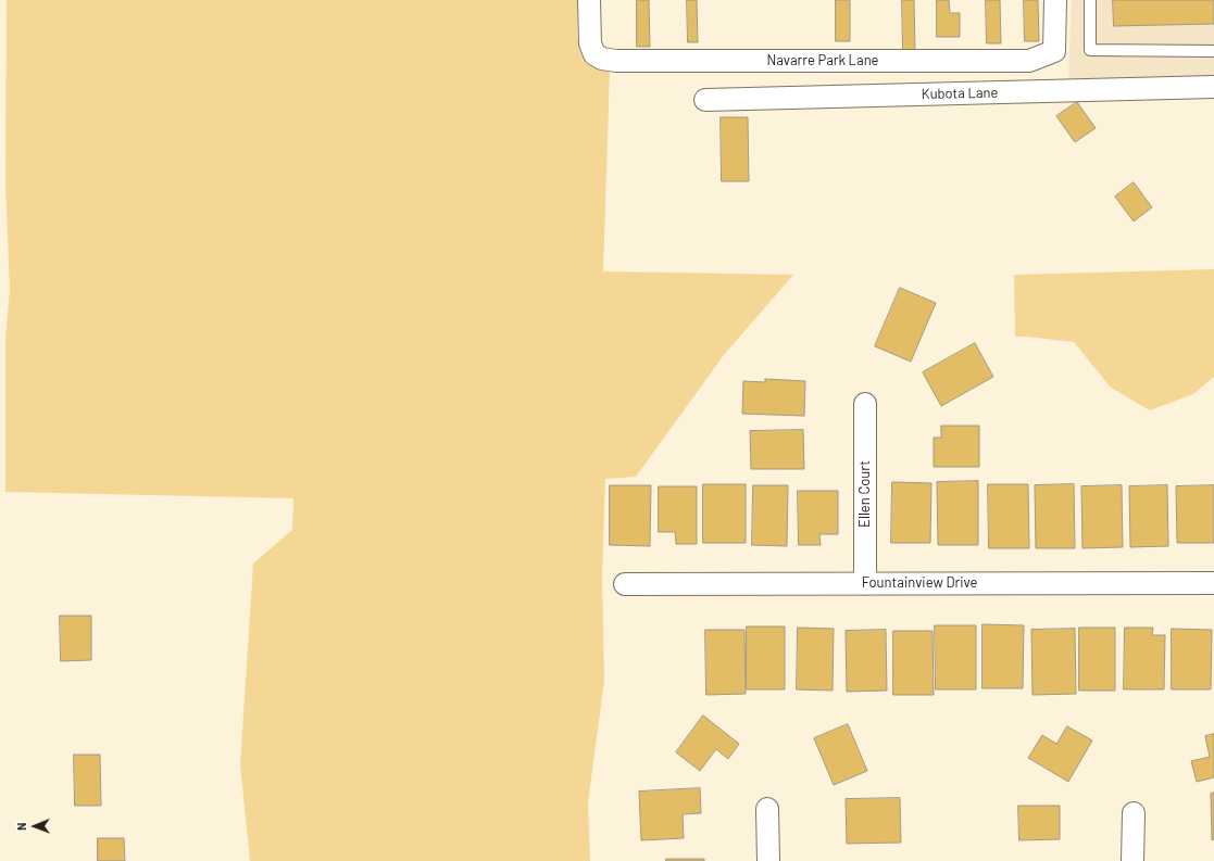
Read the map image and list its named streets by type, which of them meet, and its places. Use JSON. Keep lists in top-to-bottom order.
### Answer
{
  "streets": {
    "street": [
      "Navarre Park Lane",
      "Kubota Lane",
      "Ellen Court",
      "Fountainview Drive"
    ]
  },
  "crossings": [
    ["Ellen Court", "Fountainview Drive"]
  ],
  "north": "left"
}
